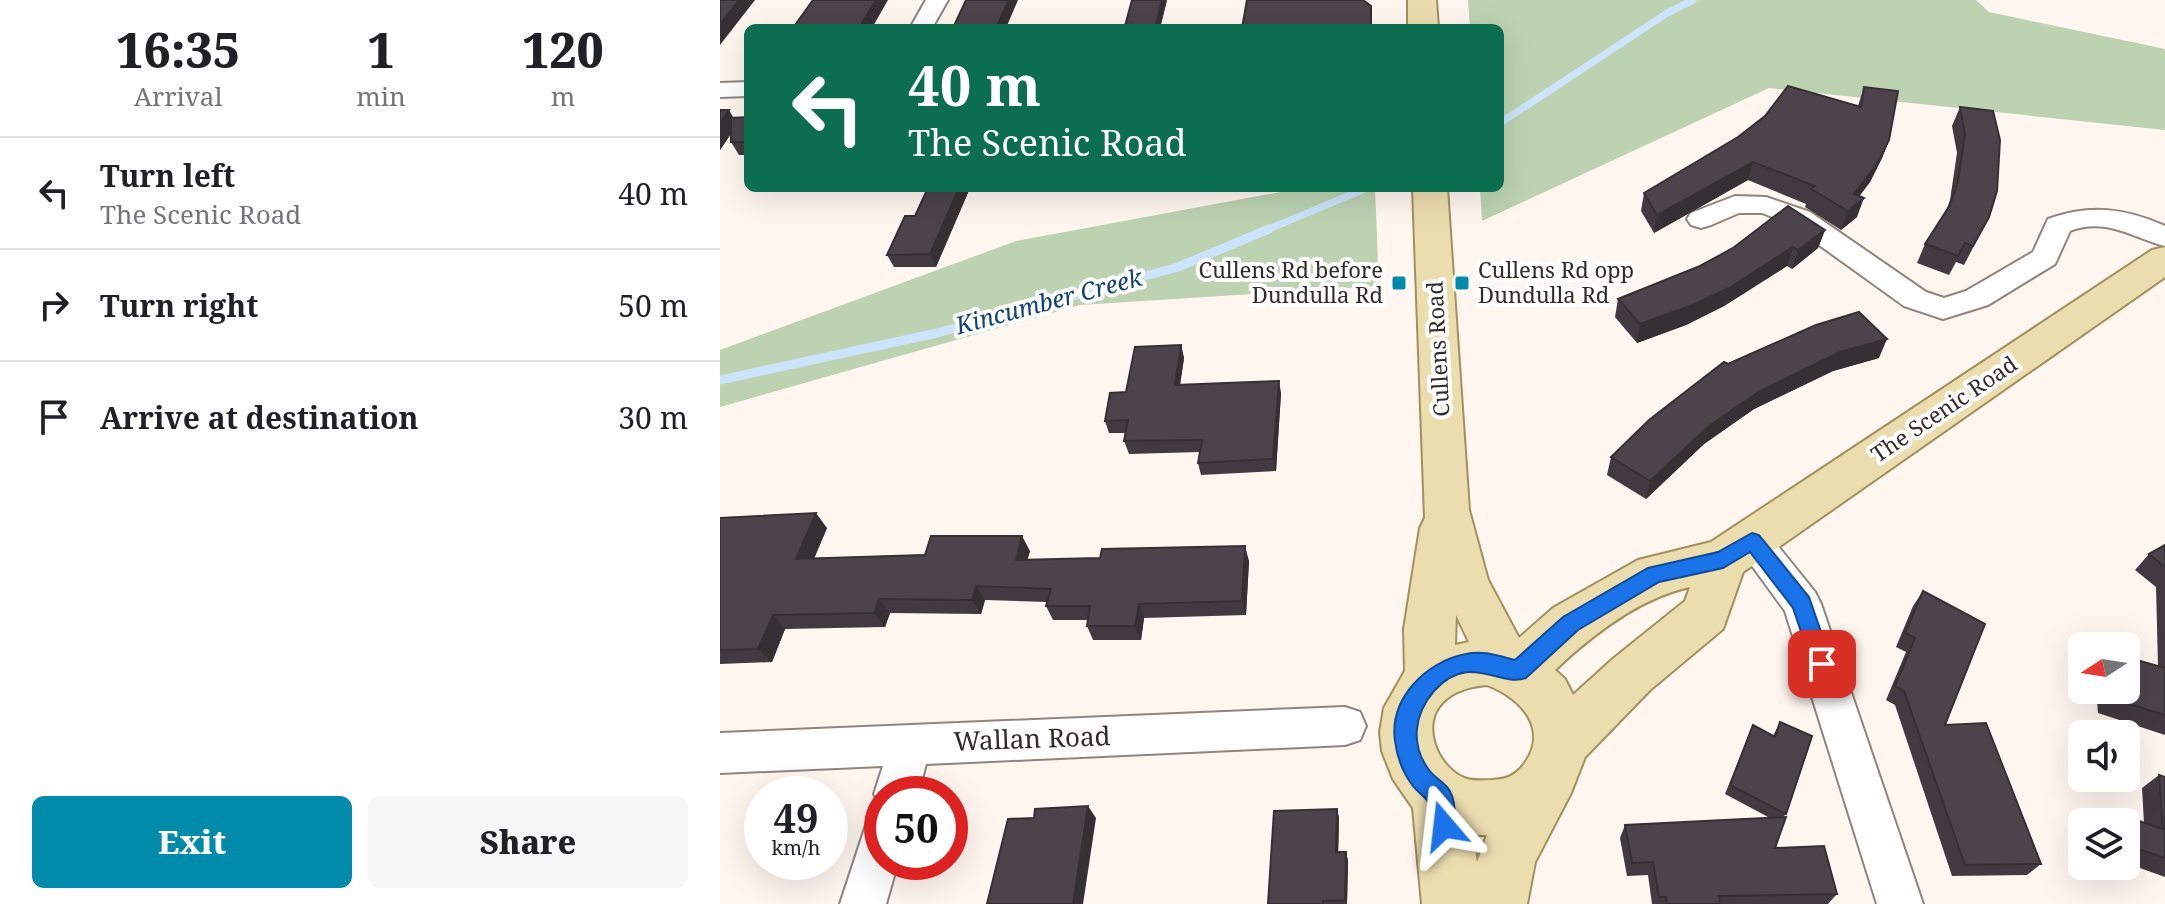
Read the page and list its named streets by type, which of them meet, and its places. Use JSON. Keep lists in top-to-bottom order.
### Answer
{
  "streets": {
    "main road": ["Cullens Road", "The Scenic Road"],
    "street": ["Wallan Road"]
  },
  "crossings": [
    ["Cullens Road", "The Scenic Road"]
  ],
  "water": ["Kincumber Creek"],
  "places": {
    "transit": ["Cullens Rd before Dundulla Rd", "Cullens Rd opp Dundulla Rd"]
  },
  "north": "left",
  "page": {
    "eta": [
      "16:35",
      "Arrival",
      "1",
      "min",
      "120",
      "m"
    ],
    "turn": ["40 m", "The Scenic Road"],
    "list": [
      {
        "name": "Turn left",
        "note": "The Scenic Road",
        "value": "40 m"
      },
      {
        "name": "Turn right",
        "value": "50 m"
      },
      {
        "name": "Arrive at destination",
        "value": "30 m"
      }
    ],
    "speed": "49 km/h",
    "limit": "50",
    "buttons": ["Exit", "Share"]
  }
}
